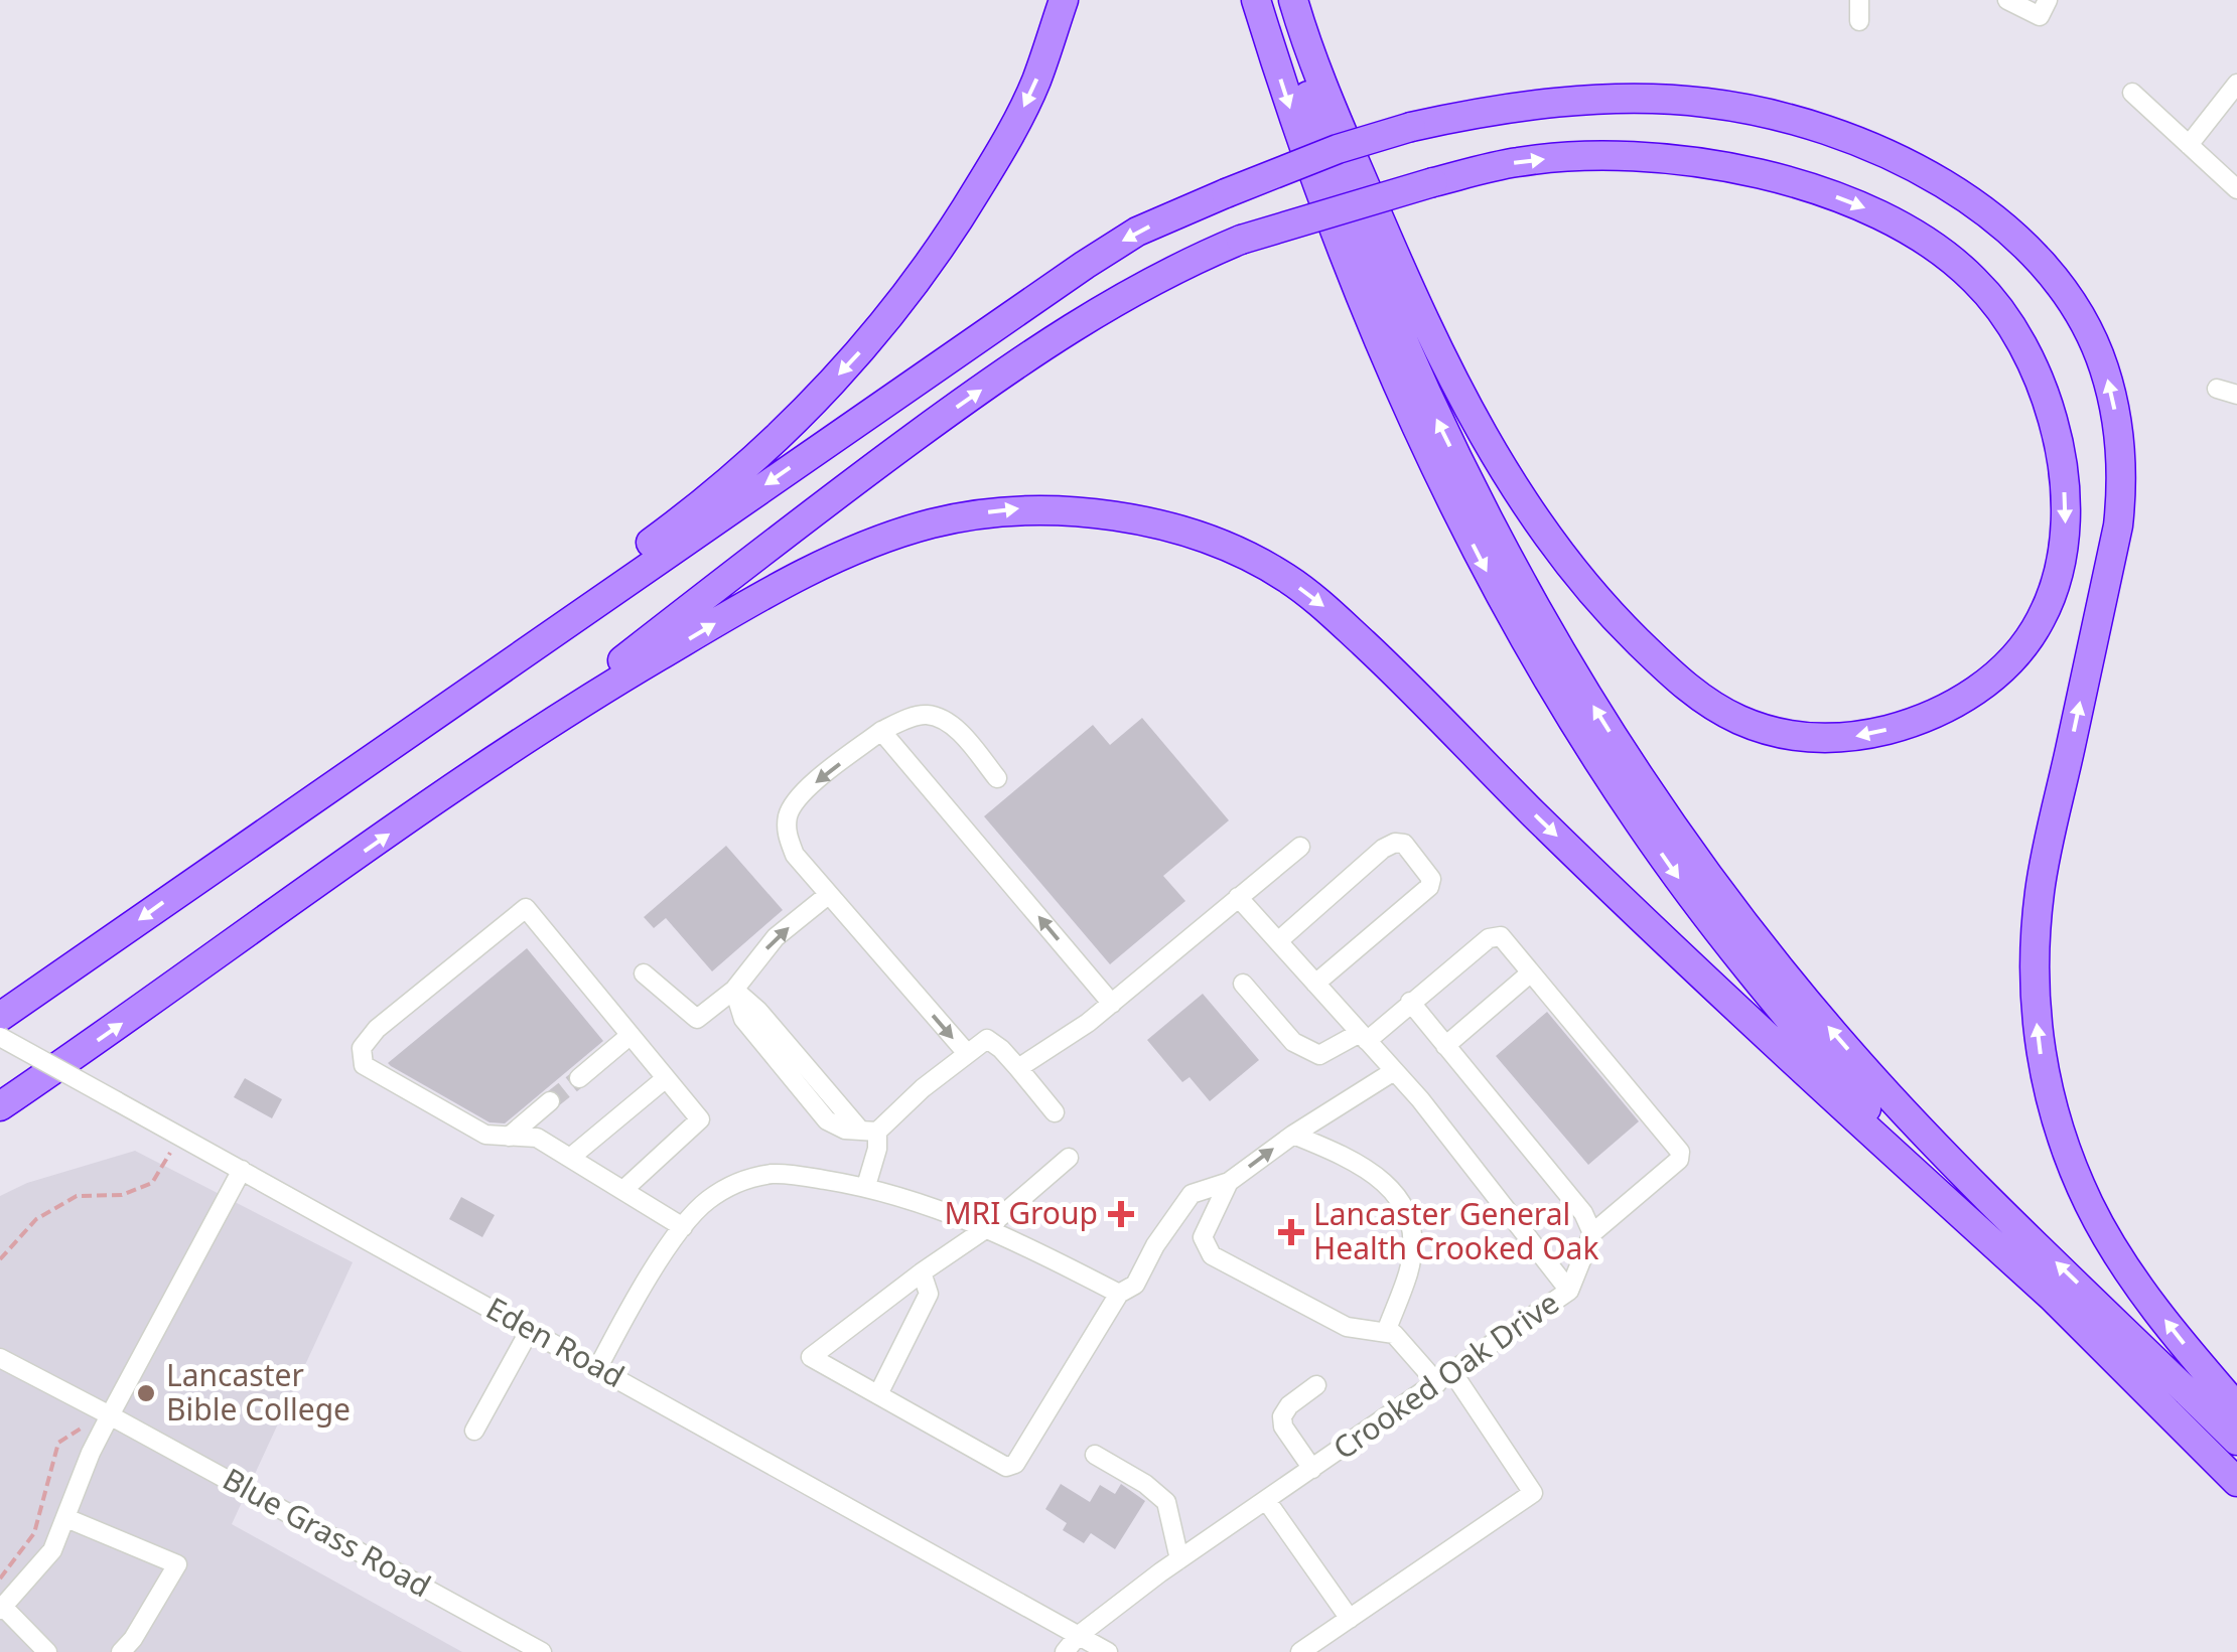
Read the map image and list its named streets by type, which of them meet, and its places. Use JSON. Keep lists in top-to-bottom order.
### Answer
{
  "streets": {
    "street": ["Eden Road", "Crooked Oak Drive", "Blue Grass Road"]
  },
  "crossings": [
    ["Eden Road", "Crooked Oak Drive"]
  ],
  "places": {
    "health": ["MRI Group", "Lancaster General Health Crooked Oak"],
    "other": ["Lancaster Bible College"]
  }
}
